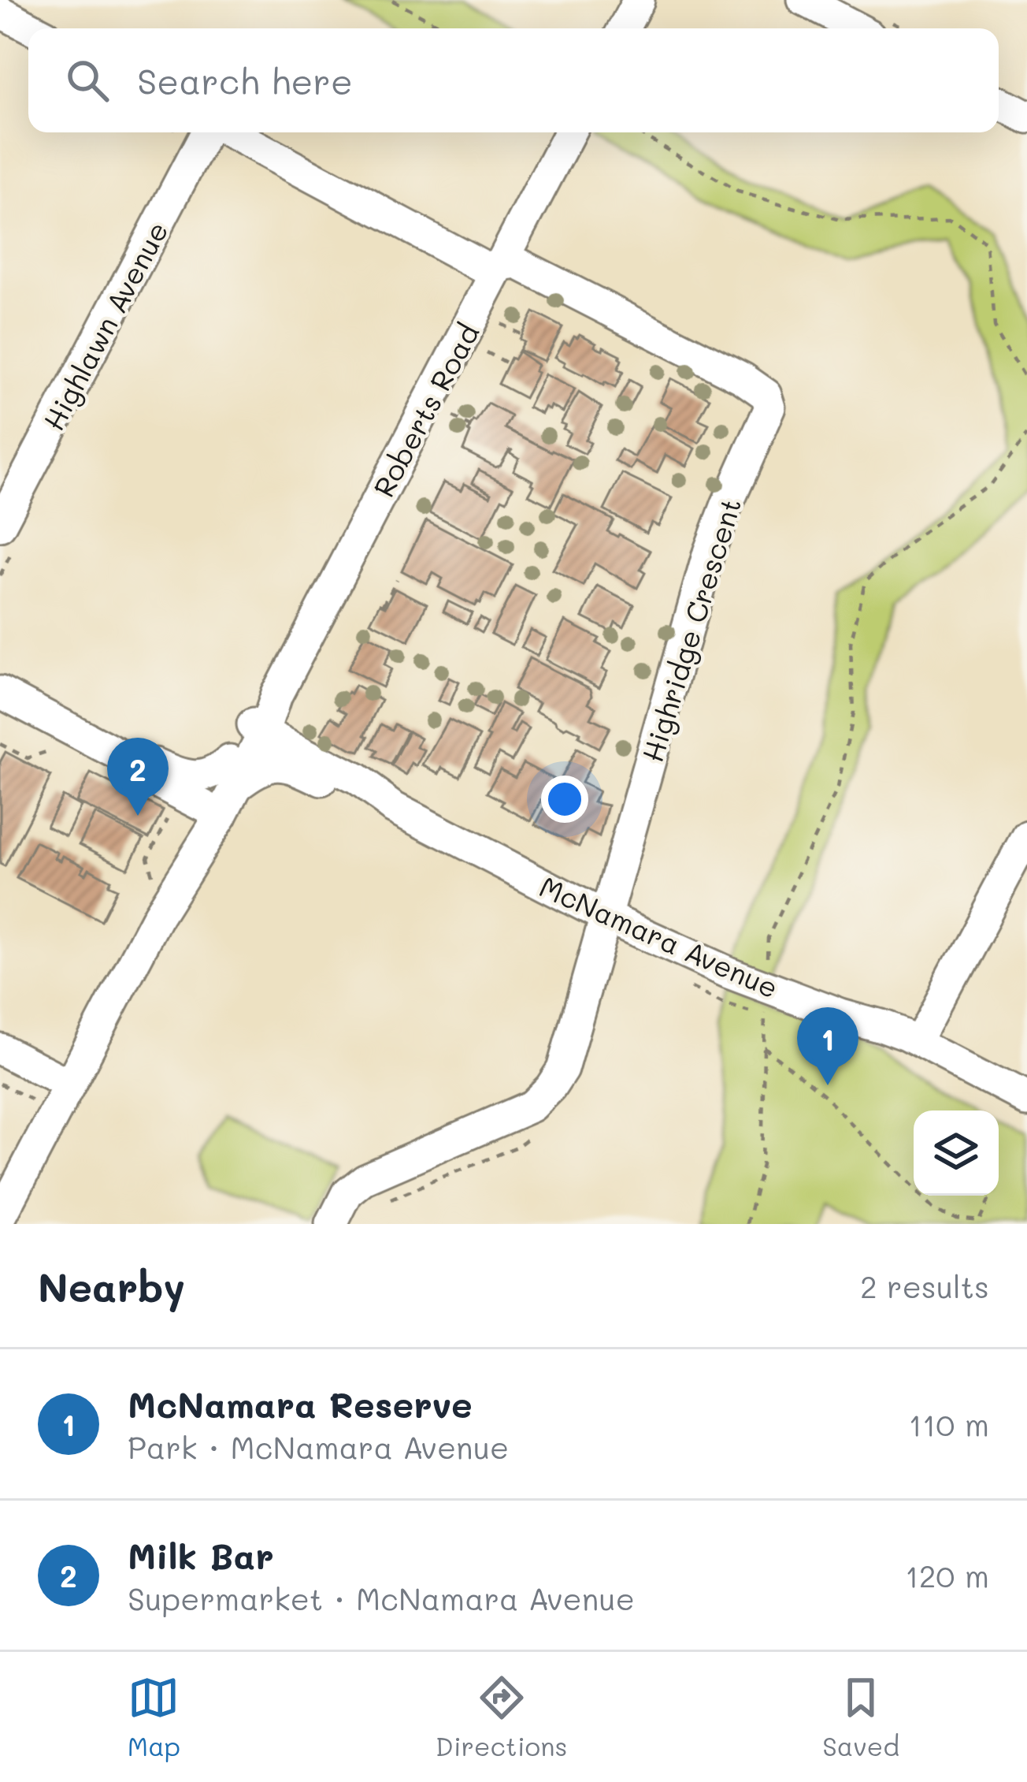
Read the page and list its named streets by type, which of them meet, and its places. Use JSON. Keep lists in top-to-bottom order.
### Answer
{
  "streets": {
    "street": [
      "Highlawn Avenue",
      "Roberts Road",
      "Highridge Crescent",
      "McNamara Avenue"
    ]
  },
  "crossings": [
    ["Roberts Road", "Highridge Crescent"],
    ["Roberts Road", "McNamara Avenue"],
    ["Highridge Crescent", "McNamara Avenue"]
  ],
  "page": {
    "search": "Search here",
    "pins": ["2", "1"],
    "heading": ["Nearby", "2 results"],
    "list": [
      {
        "mark": "1",
        "name": "McNamara Reserve",
        "note": "Park · McNamara Avenue",
        "value": "110 m"
      },
      {
        "mark": "2",
        "name": "Milk Bar",
        "note": "Supermarket · McNamara Avenue",
        "value": "120 m"
      }
    ],
    "nav": ["Map", "Directions", "Saved"]
  }
}
